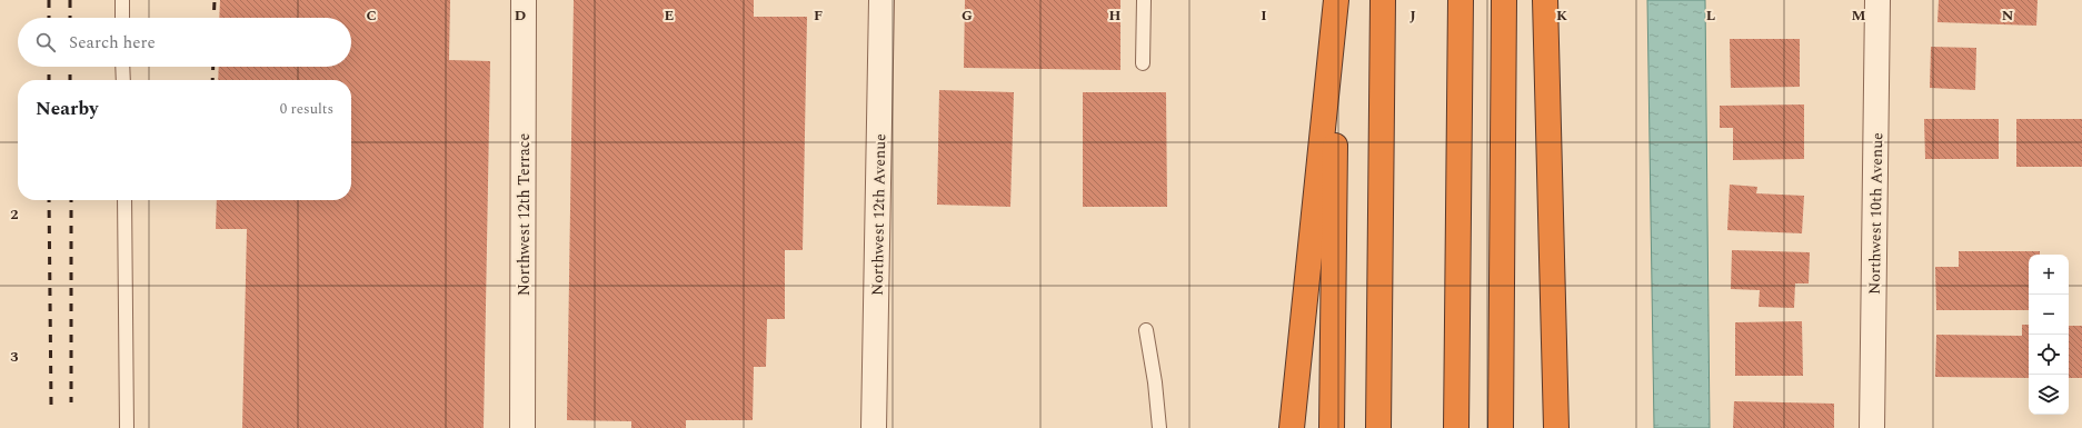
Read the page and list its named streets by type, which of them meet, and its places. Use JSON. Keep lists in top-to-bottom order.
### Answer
{
  "streets": {
    "street": ["Northwest 10th Avenue", "Northwest 12th Terrace", "Northwest 12th Avenue"]
  },
  "page": {
    "search": "Search here",
    "heading": ["Nearby", "0 results"],
    "map_buttons": ["+", "−"]
  },
  "grid": {
    "columns": [
      "C",
      "D",
      "E",
      "F",
      "G",
      "H",
      "I",
      "J",
      "K",
      "L",
      "M",
      "N"
    ],
    "rows": ["2", "3"]
  }
}
